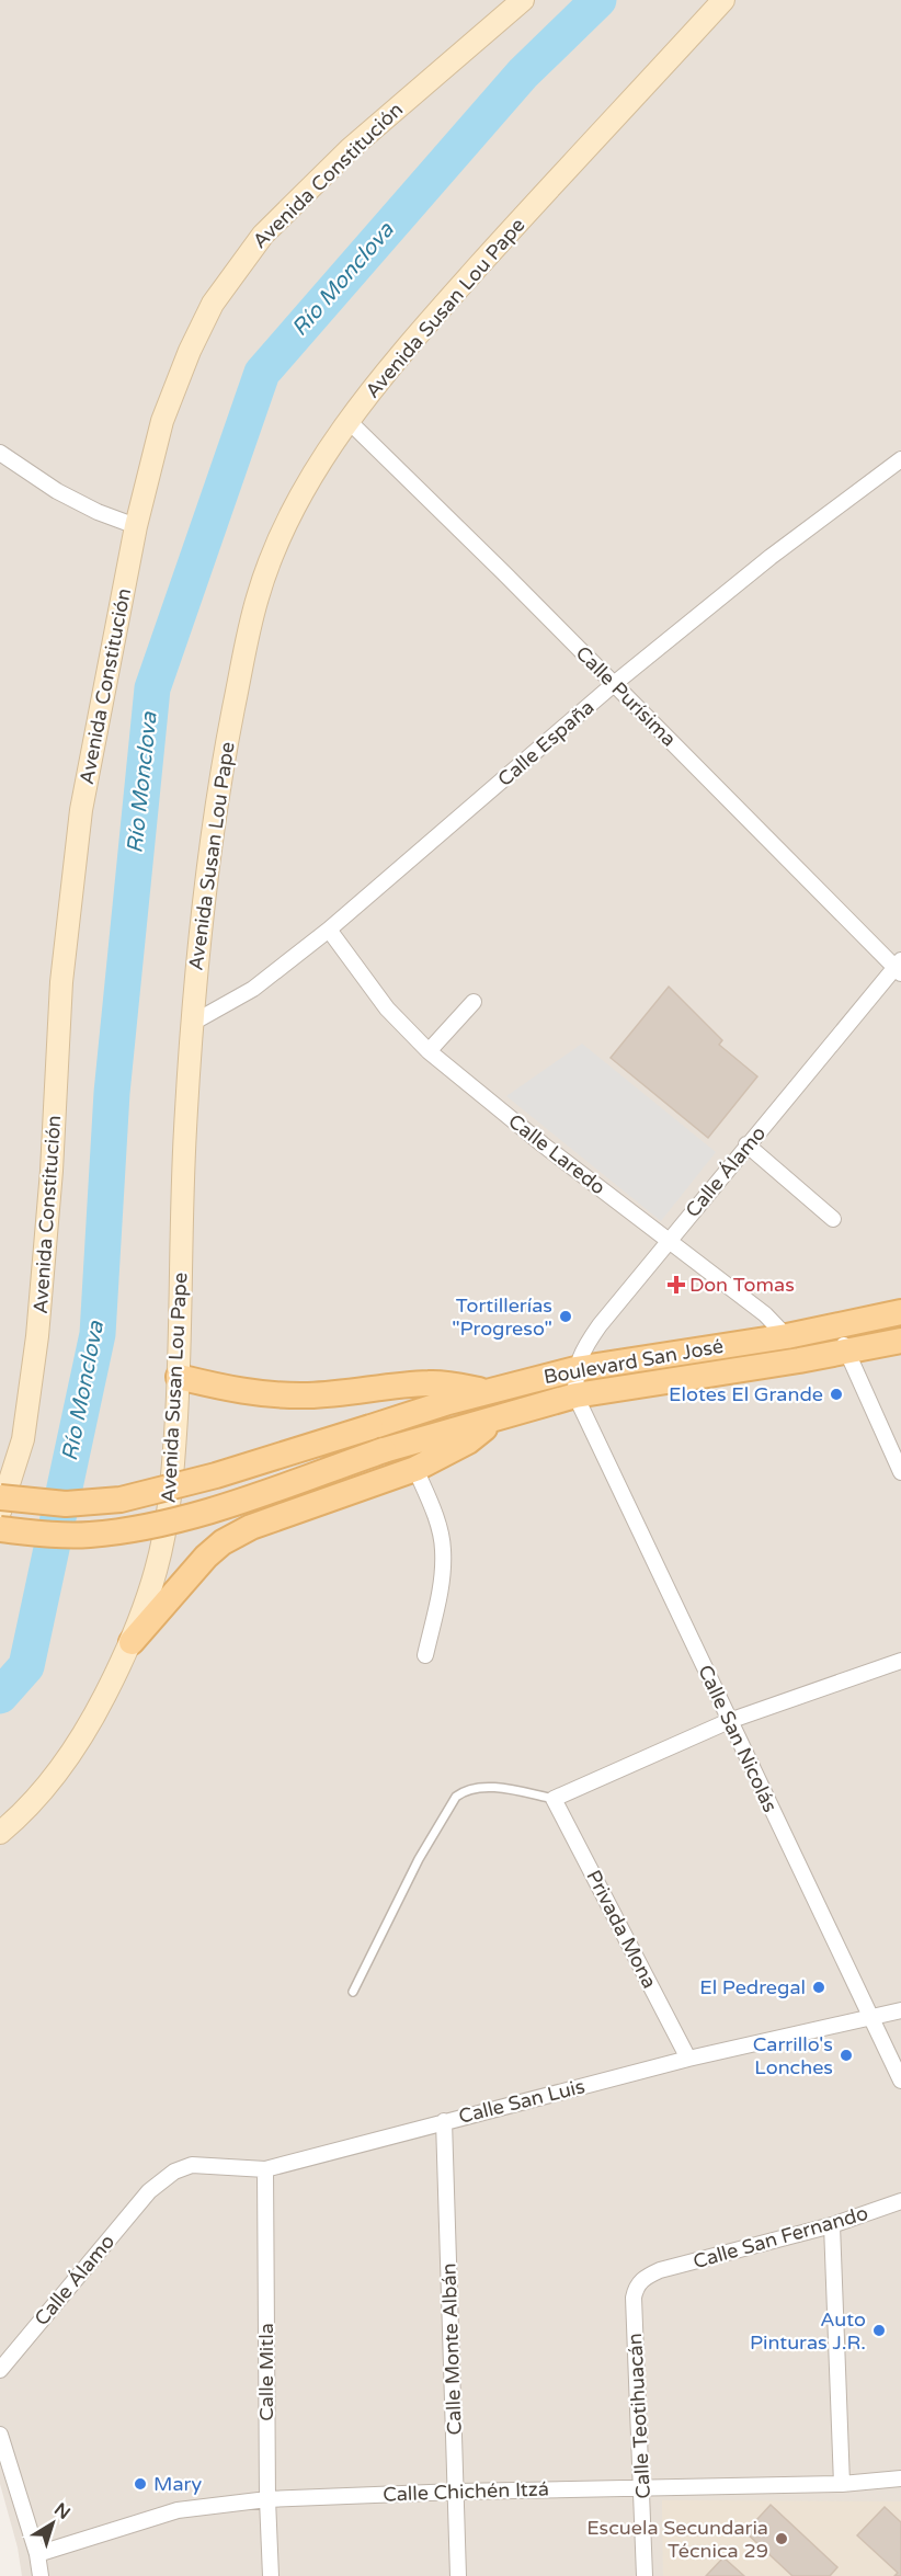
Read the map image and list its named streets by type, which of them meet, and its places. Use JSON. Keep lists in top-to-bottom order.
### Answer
{
  "streets": {
    "main road": ["Avenida Constitución", "Avenida Susan Lou Pape", "Boulevard San José"],
    "street": [
      "Calle Purísima",
      "Calle España",
      "Calle Laredo",
      "Calle Álamo",
      "Calle San Nicolás",
      "Privada Mona",
      "Calle San Luis",
      "Calle San Fernando",
      "Calle Monte Albán",
      "Calle Mitla",
      "Calle Teotihuacán",
      "Calle Chichén Itzá"
    ]
  },
  "crossings": [
    ["Avenida Susan Lou Pape", "Calle Purísima"],
    ["Avenida Susan Lou Pape", "Calle España"],
    ["Calle Purísima", "Calle España"],
    ["Calle Purísima", "Calle Álamo"],
    ["Calle España", "Calle Laredo"],
    ["Calle Laredo", "Calle Álamo"],
    ["Calle Laredo", "Boulevard San José"],
    ["Calle Álamo", "Boulevard San José"],
    ["Calle Álamo", "Calle San Nicolás"],
    ["Calle Álamo", "Calle San Luis"],
    ["Boulevard San José", "Calle San Nicolás"],
    ["Calle San Nicolás", "Calle San Luis"],
    ["Privada Mona", "Calle San Luis"],
    ["Calle San Luis", "Calle Monte Albán"],
    ["Calle San Luis", "Calle Mitla"],
    ["Calle San Fernando", "Calle Teotihuacán"],
    ["Calle Monte Albán", "Calle Chichén Itzá"],
    ["Calle Mitla", "Calle Chichén Itzá"],
    ["Calle Teotihuacán", "Calle Chichén Itzá"]
  ],
  "water": ["Río Monclova"],
  "places": {
    "health": ["Don Tomas"],
    "other": [
      "Tortillerías \"Progreso\"",
      "Elotes El Grande",
      "El Pedregal",
      "Carrillo's Lonches",
      "Auto Pinturas J.R.",
      "Mary",
      "Escuela Secundaria Técnica 29"
    ]
  },
  "north": "top right"
}
